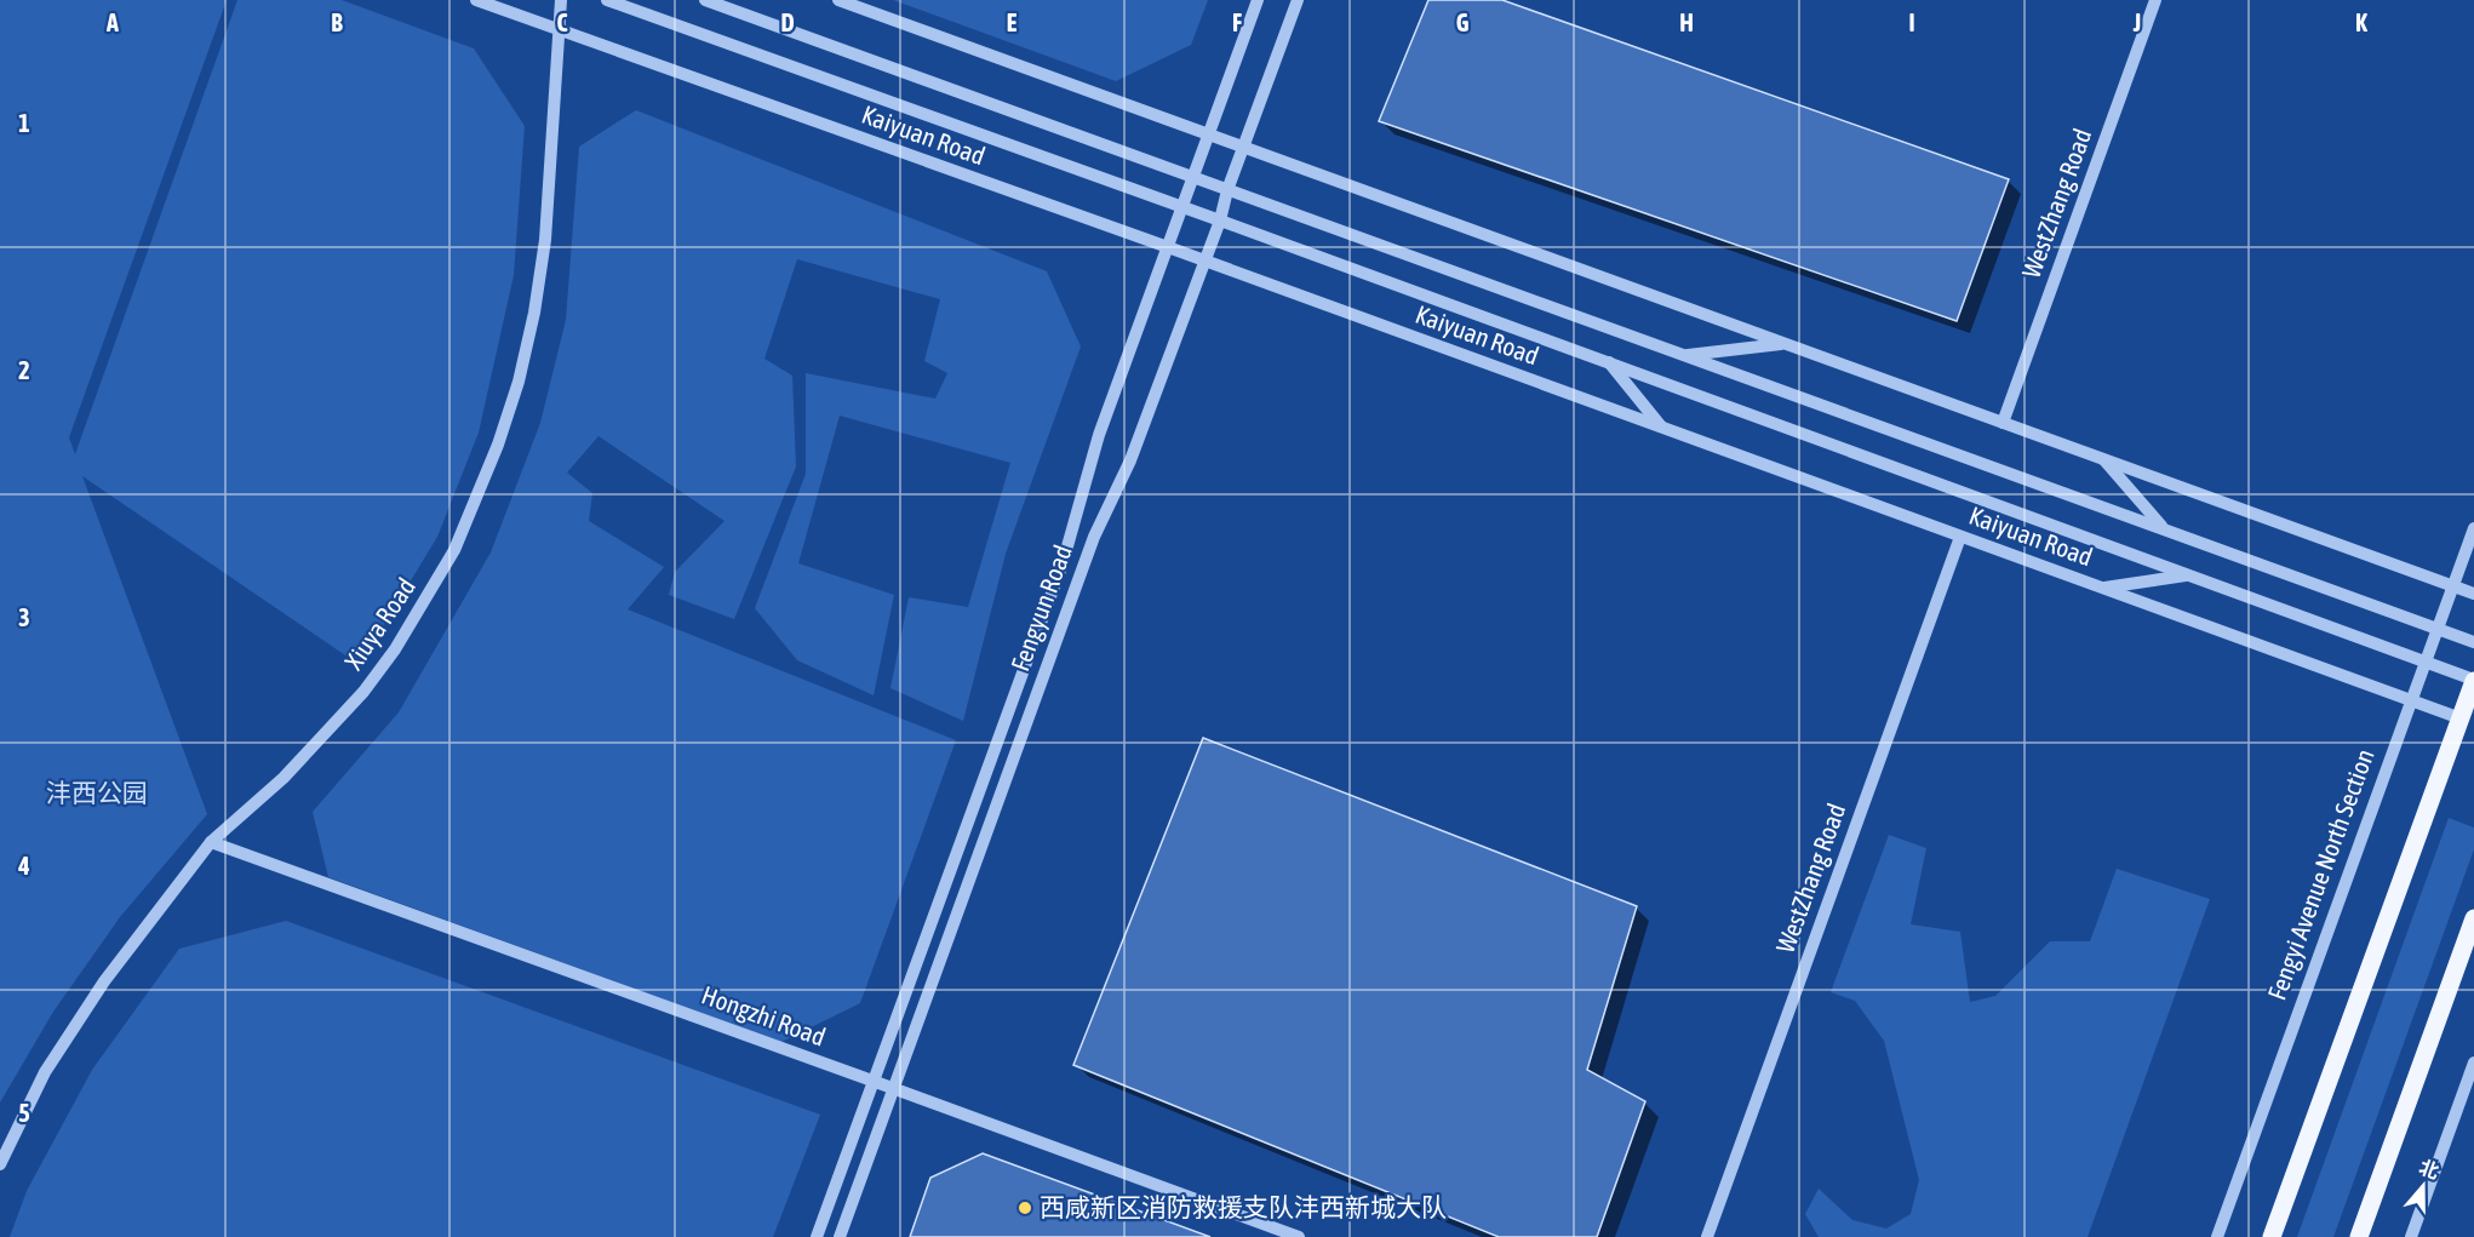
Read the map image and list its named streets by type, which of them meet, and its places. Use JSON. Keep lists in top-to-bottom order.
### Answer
{
  "streets": {
    "street": [
      "Kaiyuan Road",
      "WestZhang Road",
      "Fengyun Road",
      "Xiuya Road",
      "Fengyi Avenue North Section",
      "Hongzhi Road"
    ]
  },
  "crossings": [
    ["Kaiyuan Road", "WestZhang Road"],
    ["Kaiyuan Road", "Fengyun Road"],
    ["Kaiyuan Road", "Xiuya Road"],
    ["Kaiyuan Road", "Fengyi Avenue North Section"],
    ["Fengyun Road", "Hongzhi Road"],
    ["Xiuya Road", "Hongzhi Road"]
  ],
  "parks": ["沣西公园"],
  "places": ["西咸新区消防救援支队沣西新城大队"],
  "north": "top",
  "grid": {
    "columns": [
      "A",
      "B",
      "C",
      "D",
      "E",
      "F",
      "G",
      "H",
      "I",
      "J",
      "K"
    ],
    "rows": [
      "1",
      "2",
      "3",
      "4",
      "5"
    ]
  }
}
